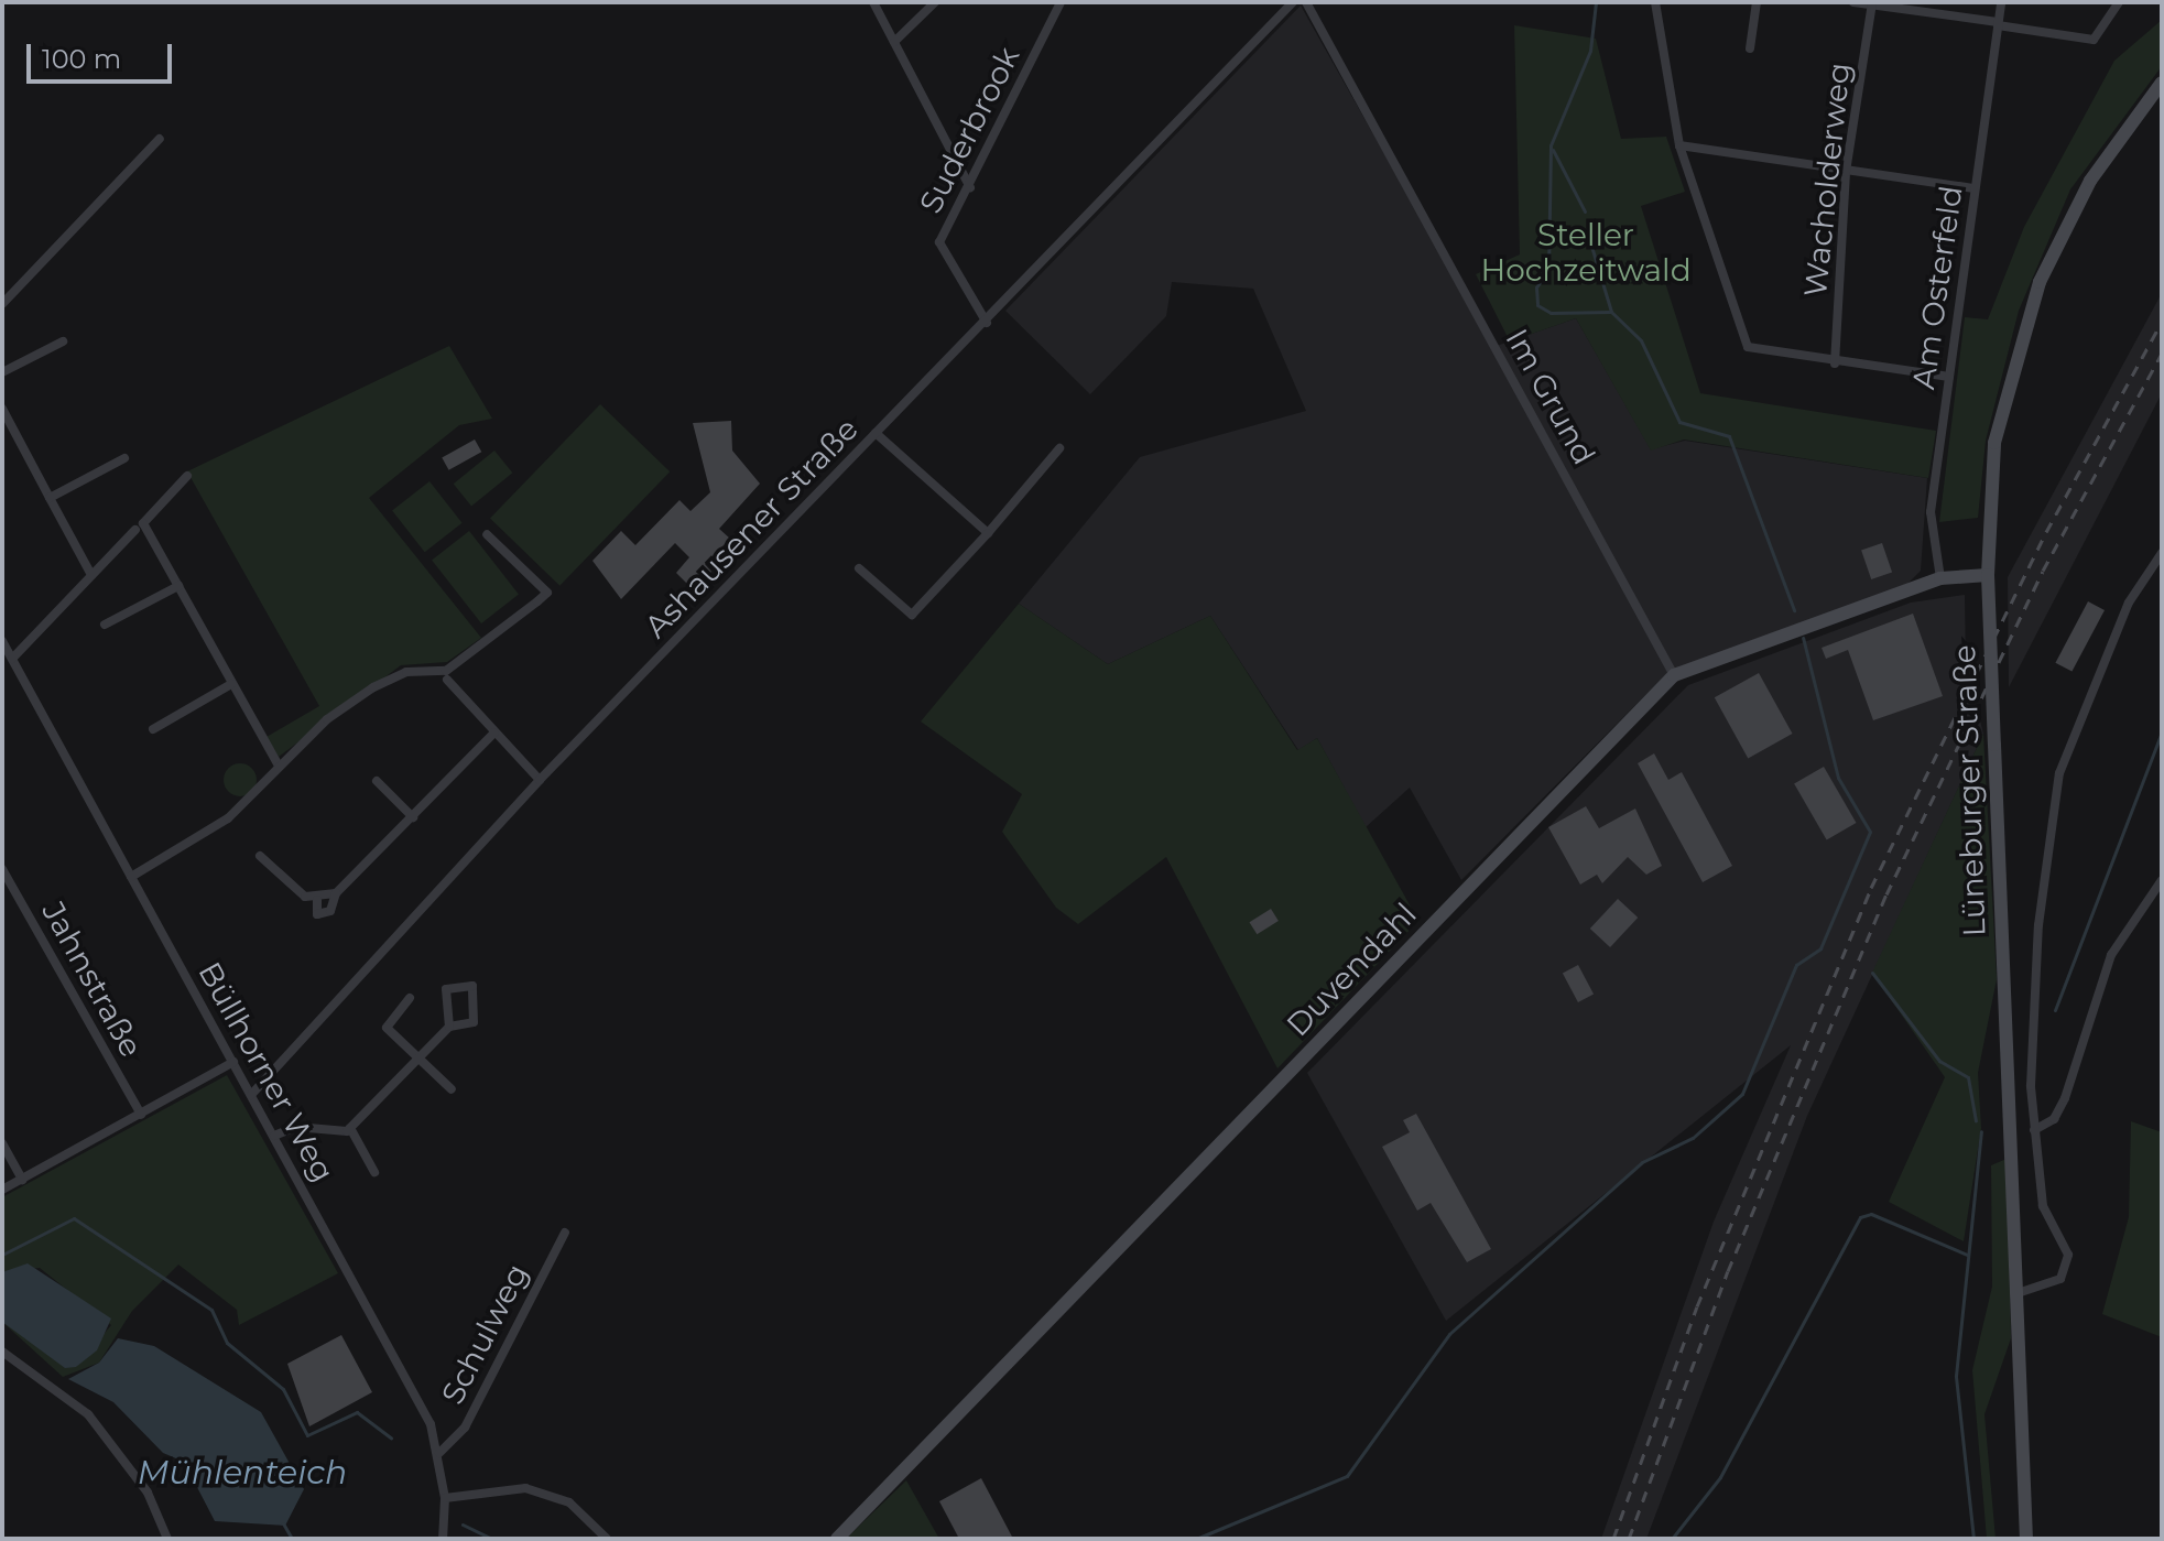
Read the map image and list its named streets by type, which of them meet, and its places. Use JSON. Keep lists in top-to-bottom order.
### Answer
{
  "streets": {
    "street": [
      "Suderbrook",
      "Wacholderweg",
      "Am Osterfeld",
      "Im Grund",
      "Ashausener Straße",
      "Lüneburger Straße",
      "Duvendahl",
      "Jahnstraße",
      "Büllhorner Weg",
      "Schulweg"
    ]
  },
  "crossings": [
    ["Suderbrook", "Ashausener Straße"],
    ["Am Osterfeld", "Duvendahl"],
    ["Im Grund", "Duvendahl"],
    ["Ashausener Straße", "Büllhorner Weg"],
    ["Lüneburger Straße", "Duvendahl"],
    ["Büllhorner Weg", "Schulweg"]
  ],
  "water": ["Mühlenteich"],
  "parks": ["Steller Hochzeitwald"],
  "scale_bar": "100 m"
}
